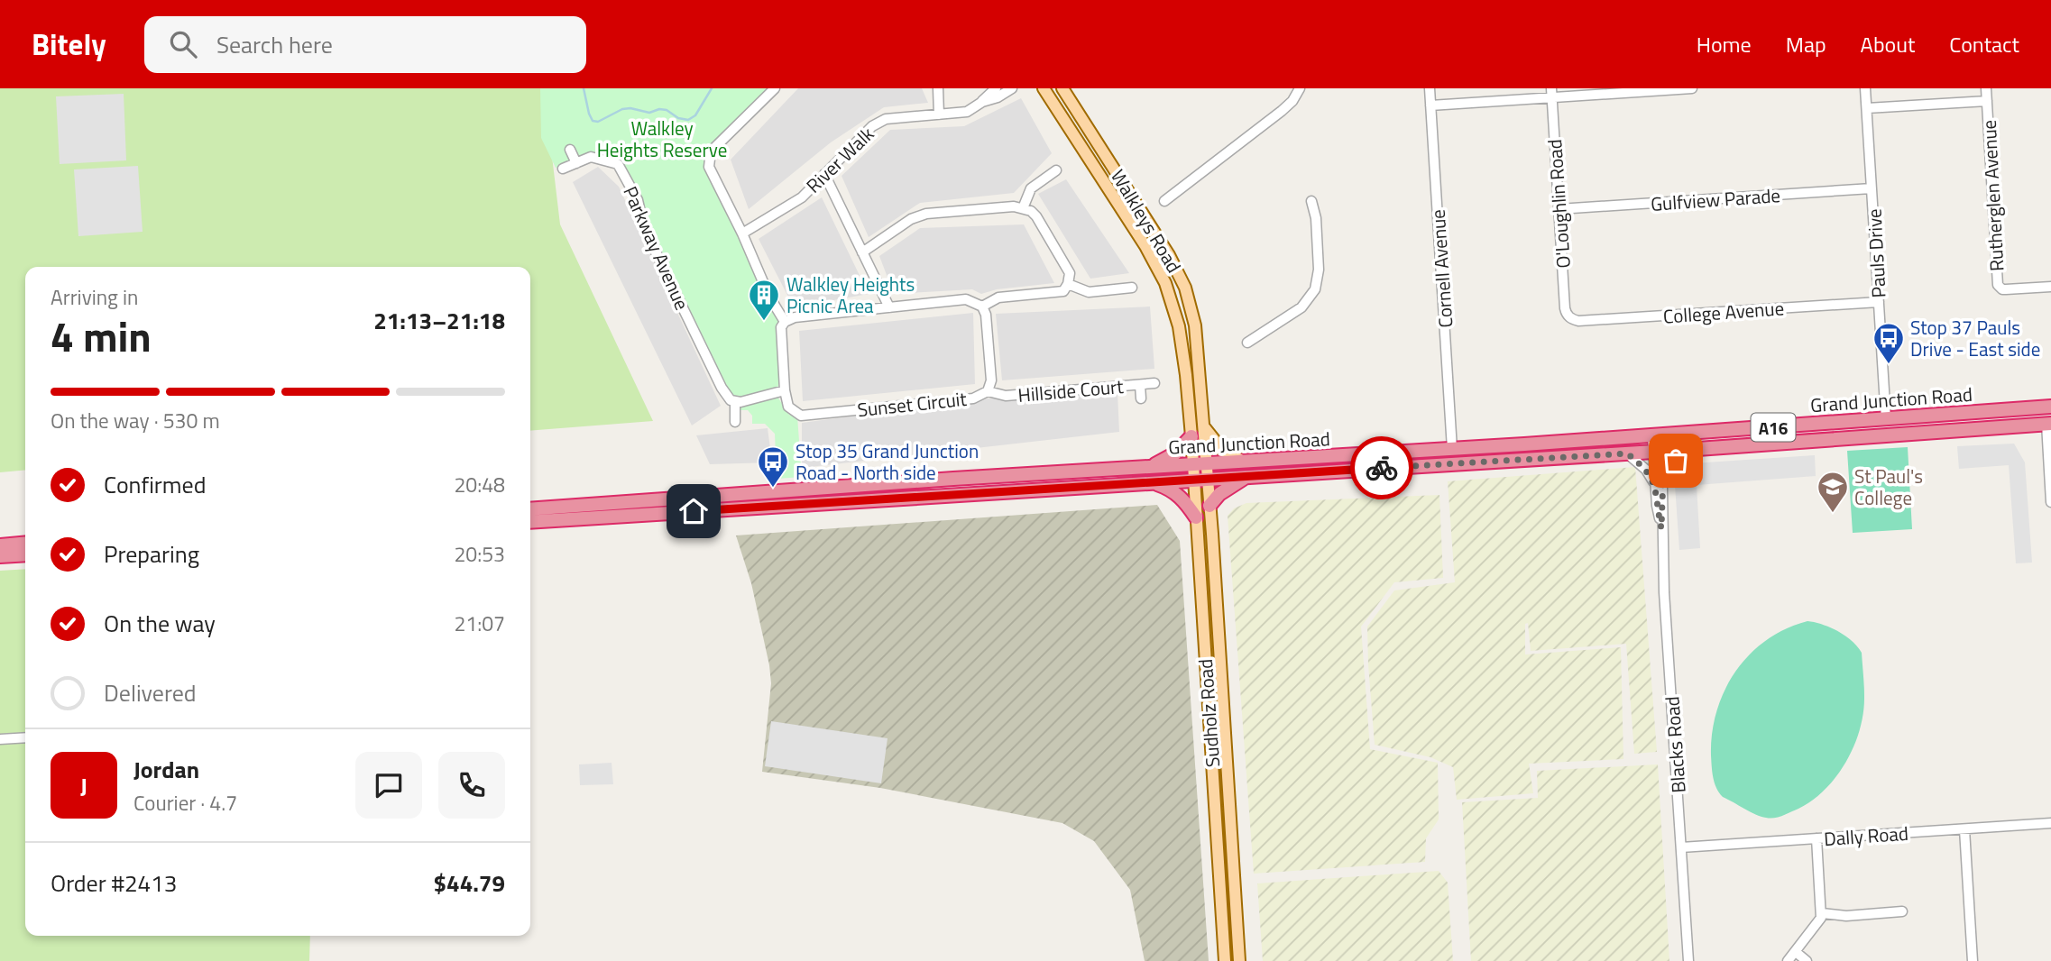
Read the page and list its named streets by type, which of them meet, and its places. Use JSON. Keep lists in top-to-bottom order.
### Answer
{
  "streets": {
    "highway": ["Grand Junction Road", "A16"],
    "main road": ["Walkleys Road", "Sudholz Road"],
    "street": [
      "River Walk",
      "Rutherglen Avenue",
      "Gulfview Parade",
      "O'Loughlin Road",
      "Parkway Avenue",
      "Pauls Drive",
      "Cornell Avenue",
      "College Avenue",
      "Hillside Court",
      "Sunset Circuit",
      "Blacks Road",
      "Dally Road"
    ]
  },
  "crossings": [
    ["Gulfview Parade", "O'Loughlin Road"],
    ["Gulfview Parade", "Pauls Drive"],
    ["O'Loughlin Road", "College Avenue"],
    ["Walkleys Road", "Grand Junction Road"],
    ["Walkleys Road", "Sudholz Road"],
    ["Pauls Drive", "College Avenue"],
    ["Pauls Drive", "Grand Junction Road"],
    ["Cornell Avenue", "Grand Junction Road"],
    ["Hillside Court", "Sunset Circuit"],
    ["Grand Junction Road", "Sudholz Road"],
    ["Grand Junction Road", "Blacks Road"],
    ["Blacks Road", "Dally Road"]
  ],
  "parks": ["Walkley Heights Reserve"],
  "places": {
    "building": ["Walkley Heights Picnic Area"],
    "bus stop": ["Stop 37 Pauls Drive - East side", "Stop 35 Grand Junction Road - North side"],
    "school or university": ["St Paul's College"]
  },
  "page": {
    "header": "Bitely",
    "search": "Search here",
    "nav": [
      "Home",
      "Map",
      "About",
      "Contact"
    ],
    "heading": ["4 min", "Arriving in", "21:13–21:18"],
    "panel": [
      "Jordan",
      "Courier · 4.7",
      "Order #2413",
      "$44.79"
    ],
    "bar": "On the way · 530 m",
    "list": [
      ["Confirmed", "20:48"],
      ["Preparing", "20:53"],
      ["On the way", "21:07"],
      "Delivered"
    ],
    "round": "J"
  }
}
